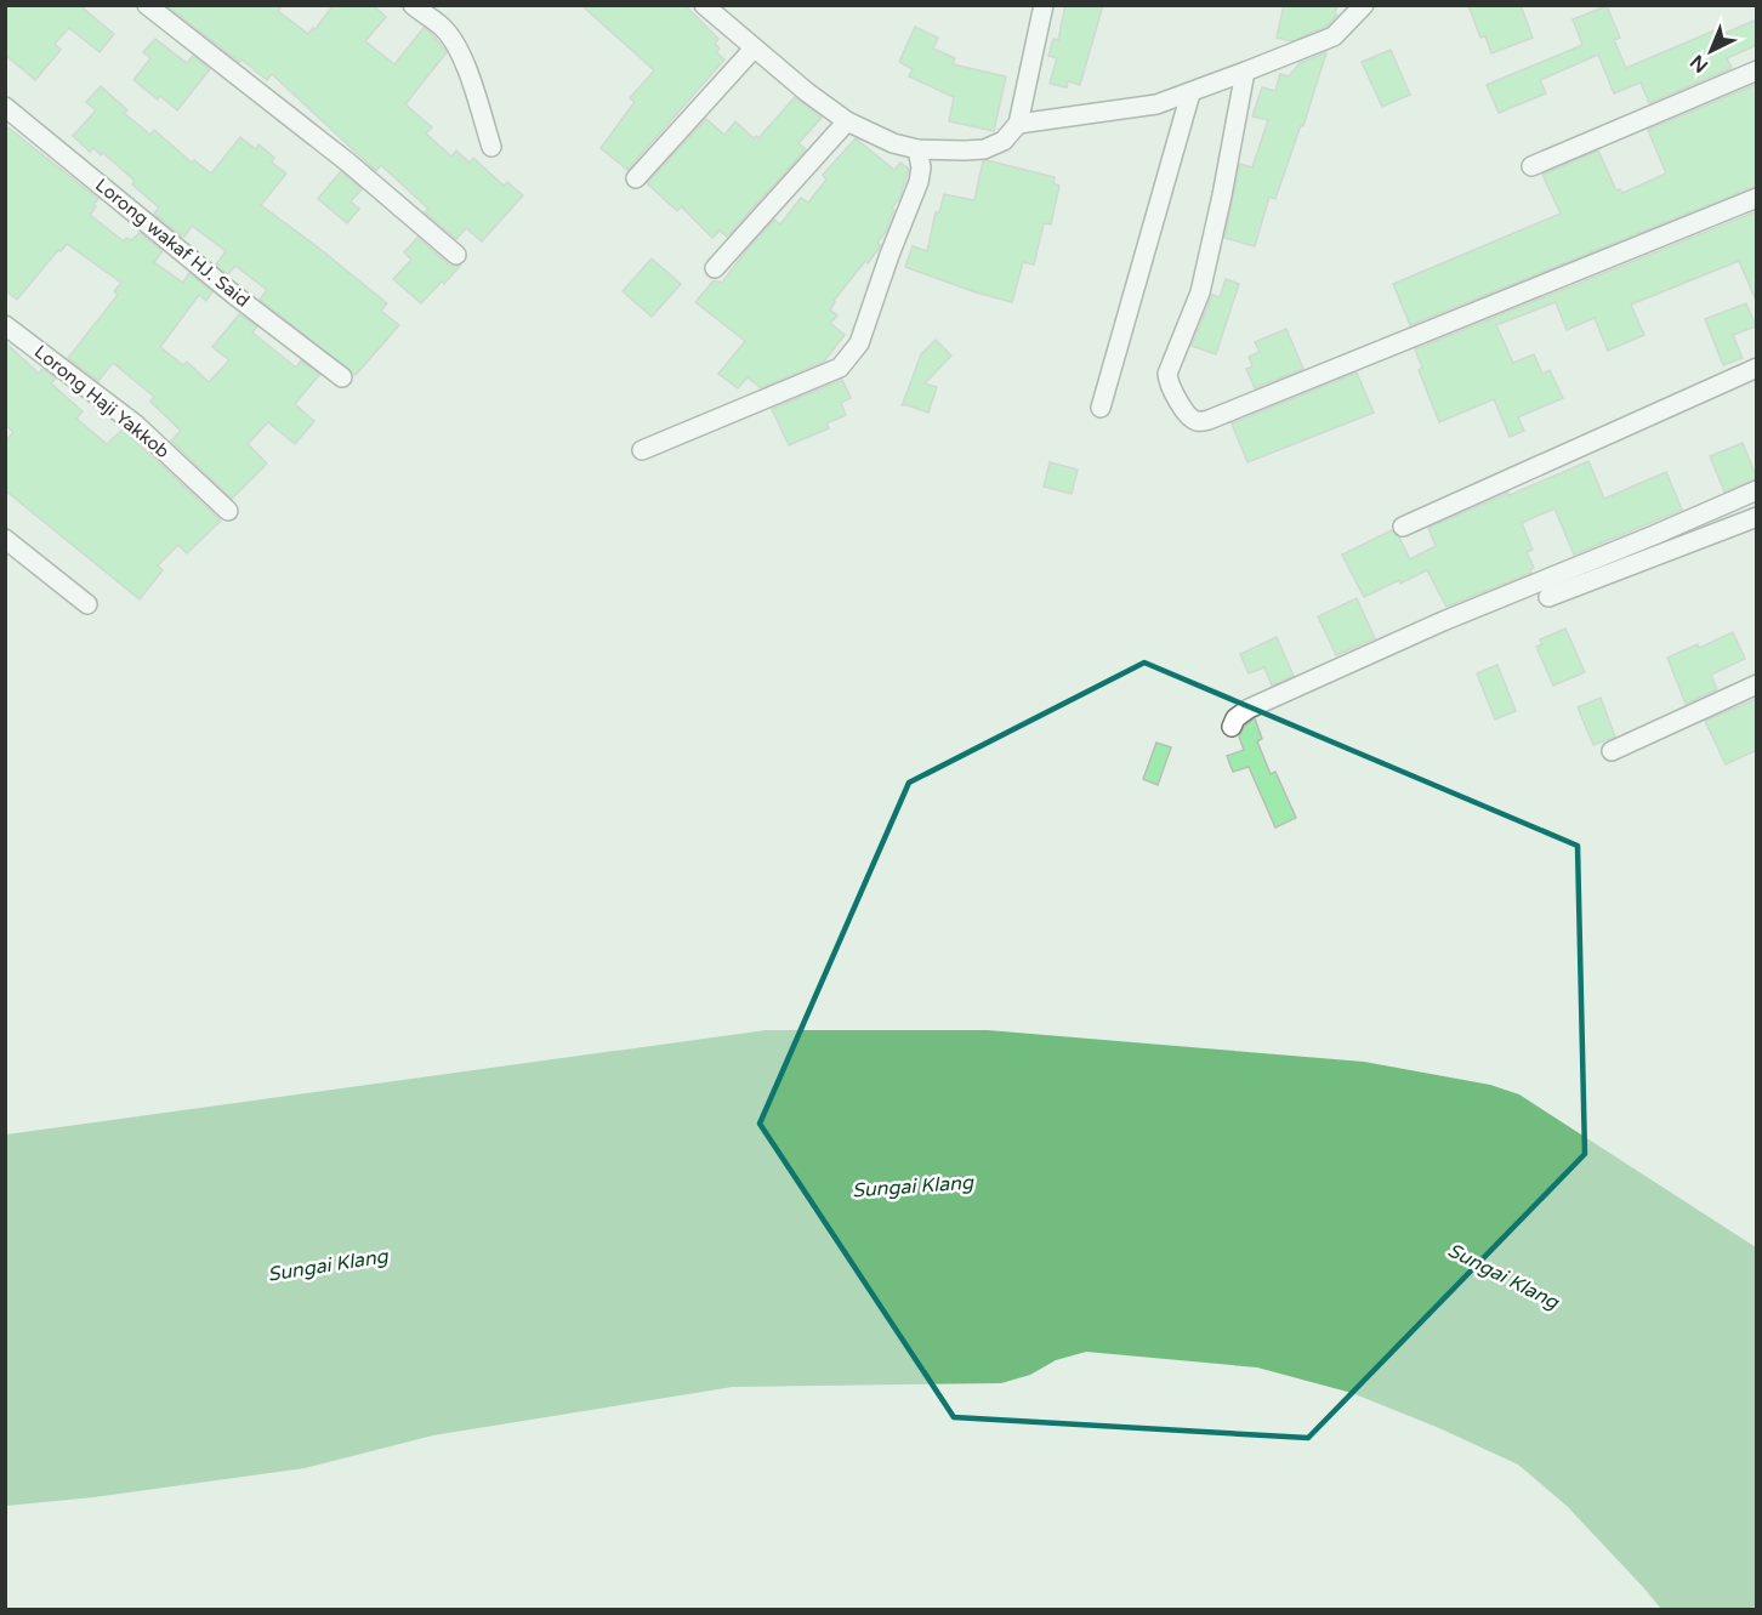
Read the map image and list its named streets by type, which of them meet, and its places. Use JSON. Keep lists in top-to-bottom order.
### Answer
{
  "streets": {
    "street": ["Lorong wakaf HJ. Said", "Lorong Haji Yakkob"]
  },
  "water": ["Sungai Klang"],
  "north": "bottom left"
}
